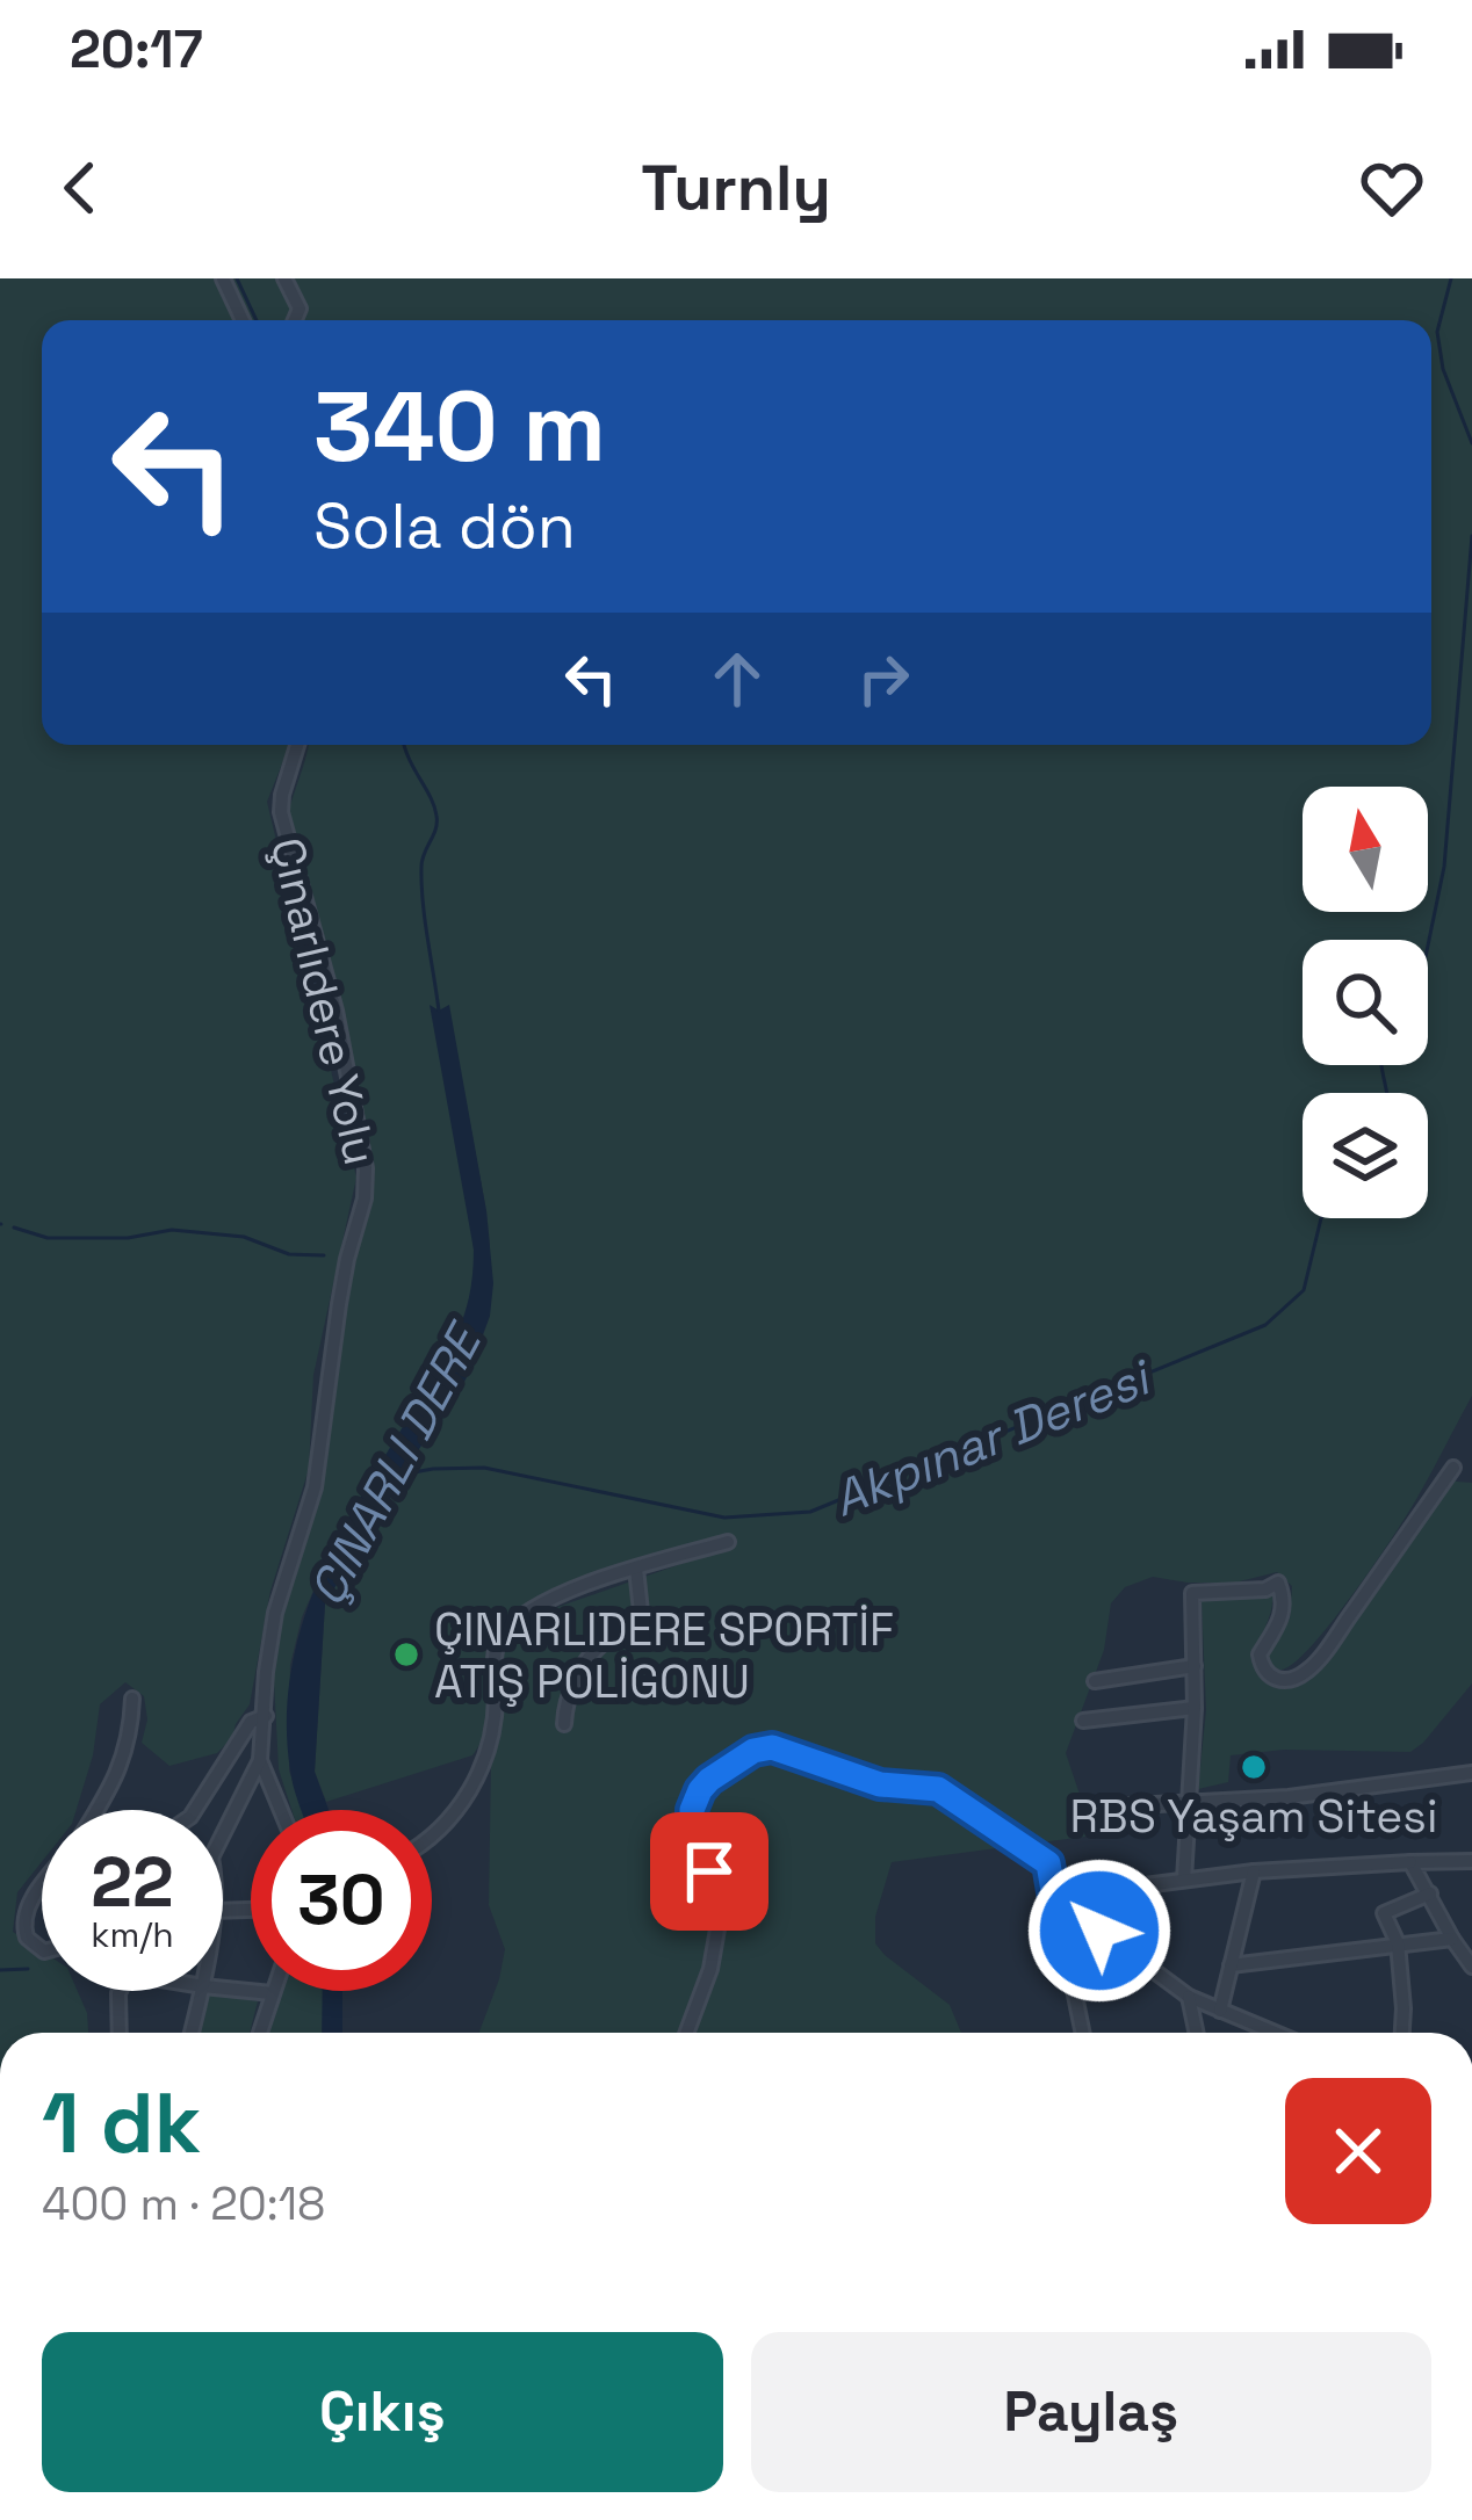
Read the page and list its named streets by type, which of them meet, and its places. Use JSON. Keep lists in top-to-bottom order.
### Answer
{
  "streets": {
    "street": ["Çınarlıdere Yolu"]
  },
  "water": ["Akpınar Deresi", "ÇINARLI DERE"],
  "places": ["ÇINARLIDERE SPORTİF ATIŞ POLİGONU", "RBS Yaşam Sitesi"],
  "north": "top",
  "page": {
    "status": "20:17",
    "header": "Turnly",
    "turn": ["340 m", "Sola dön"],
    "speed": "22 km/h",
    "limit": "30",
    "heading": ["1 dk", "400 m · 20:18"],
    "buttons": ["Çıkış", "Paylaş"]
  }
}
